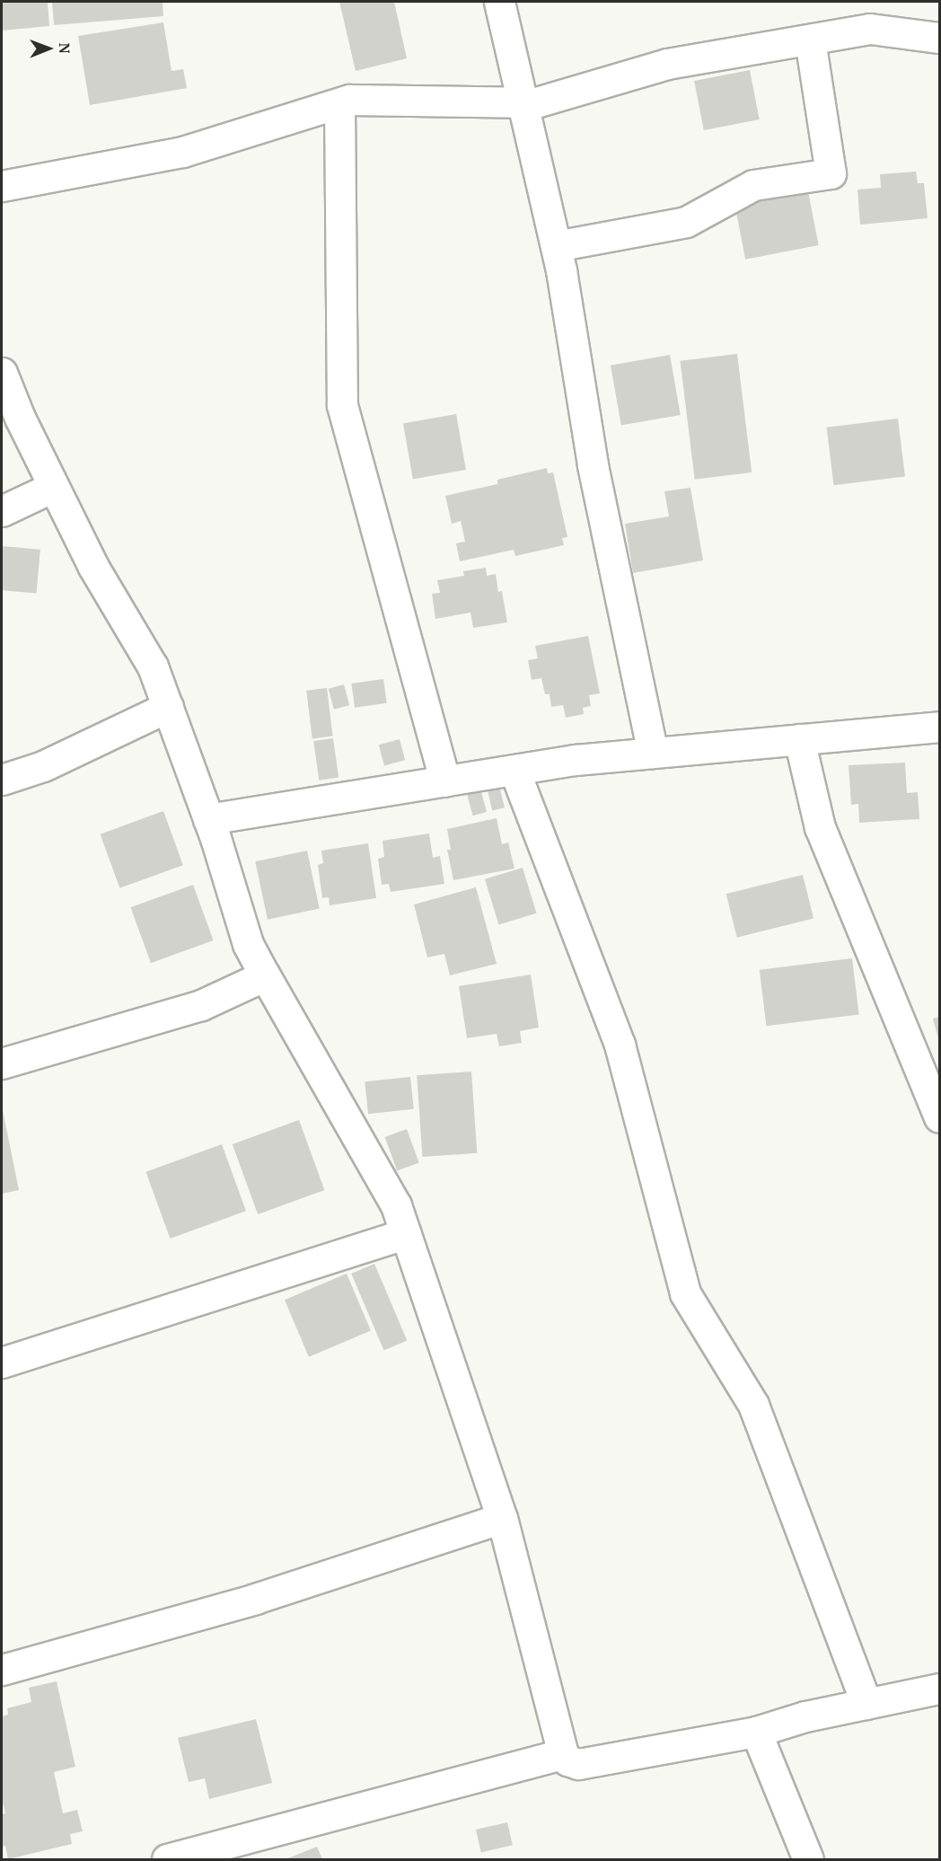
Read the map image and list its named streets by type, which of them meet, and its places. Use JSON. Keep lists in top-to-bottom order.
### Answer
{
  "north": "right"
}
